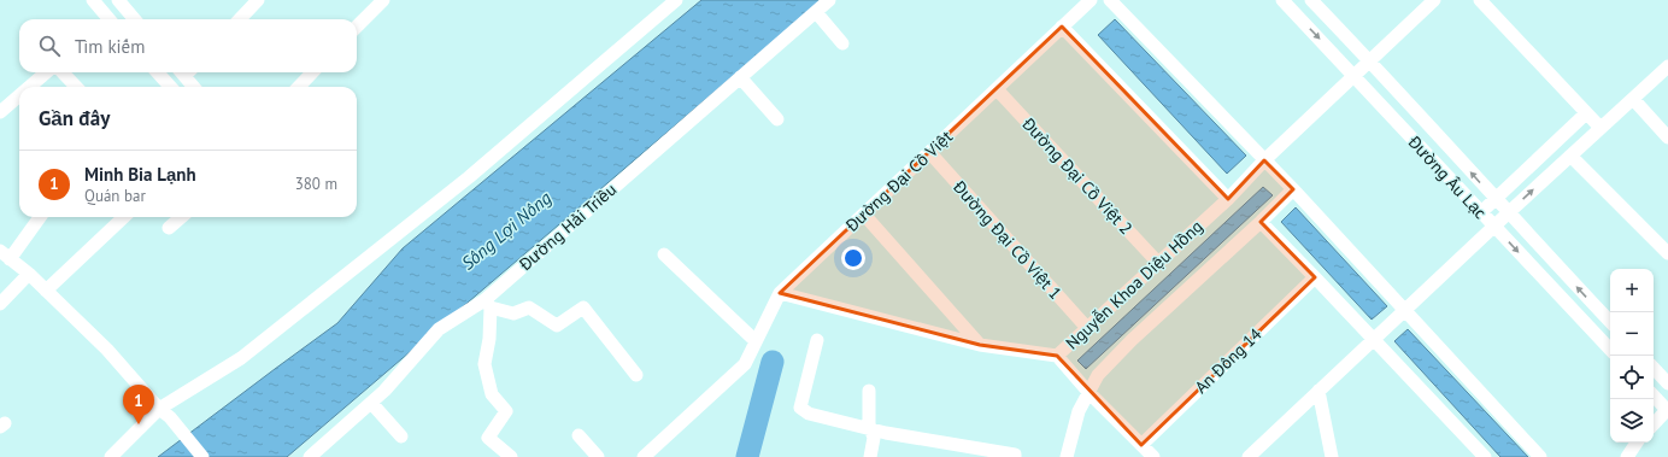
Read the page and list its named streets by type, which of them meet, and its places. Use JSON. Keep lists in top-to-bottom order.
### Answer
{
  "streets": {
    "street": [
      "Đường Đại Cồ Việt 2",
      "Đường Âu Lạc",
      "Đường Đại Cồ Việt",
      "Đường Hải Triều",
      "Đường Đại Cồ Việt 1",
      "Nguyễn Khoa Diệu Hồng",
      "An Đông 14"
    ]
  },
  "crossings": [
    ["Đường Đại Cồ Việt 2", "Đường Đại Cồ Việt"],
    ["Đường Đại Cồ Việt 2", "Nguyễn Khoa Diệu Hồng"],
    ["Đường Âu Lạc", "Nguyễn Khoa Diệu Hồng"],
    ["Đường Đại Cồ Việt", "Đường Đại Cồ Việt 1"],
    ["Đường Đại Cồ Việt", "Nguyễn Khoa Diệu Hồng"],
    ["Đường Đại Cồ Việt 1", "Nguyễn Khoa Diệu Hồng"]
  ],
  "water": ["Sông Lợi Nông"],
  "page": {
    "search": "Tìm kiếm",
    "heading": "Gần đây",
    "list": [
      {
        "mark": "1",
        "name": "Minh Bia Lạnh",
        "note": "Quán bar",
        "value": "380 m"
      }
    ],
    "map_buttons": ["+", "−"],
    "pins": "1"
  }
}
